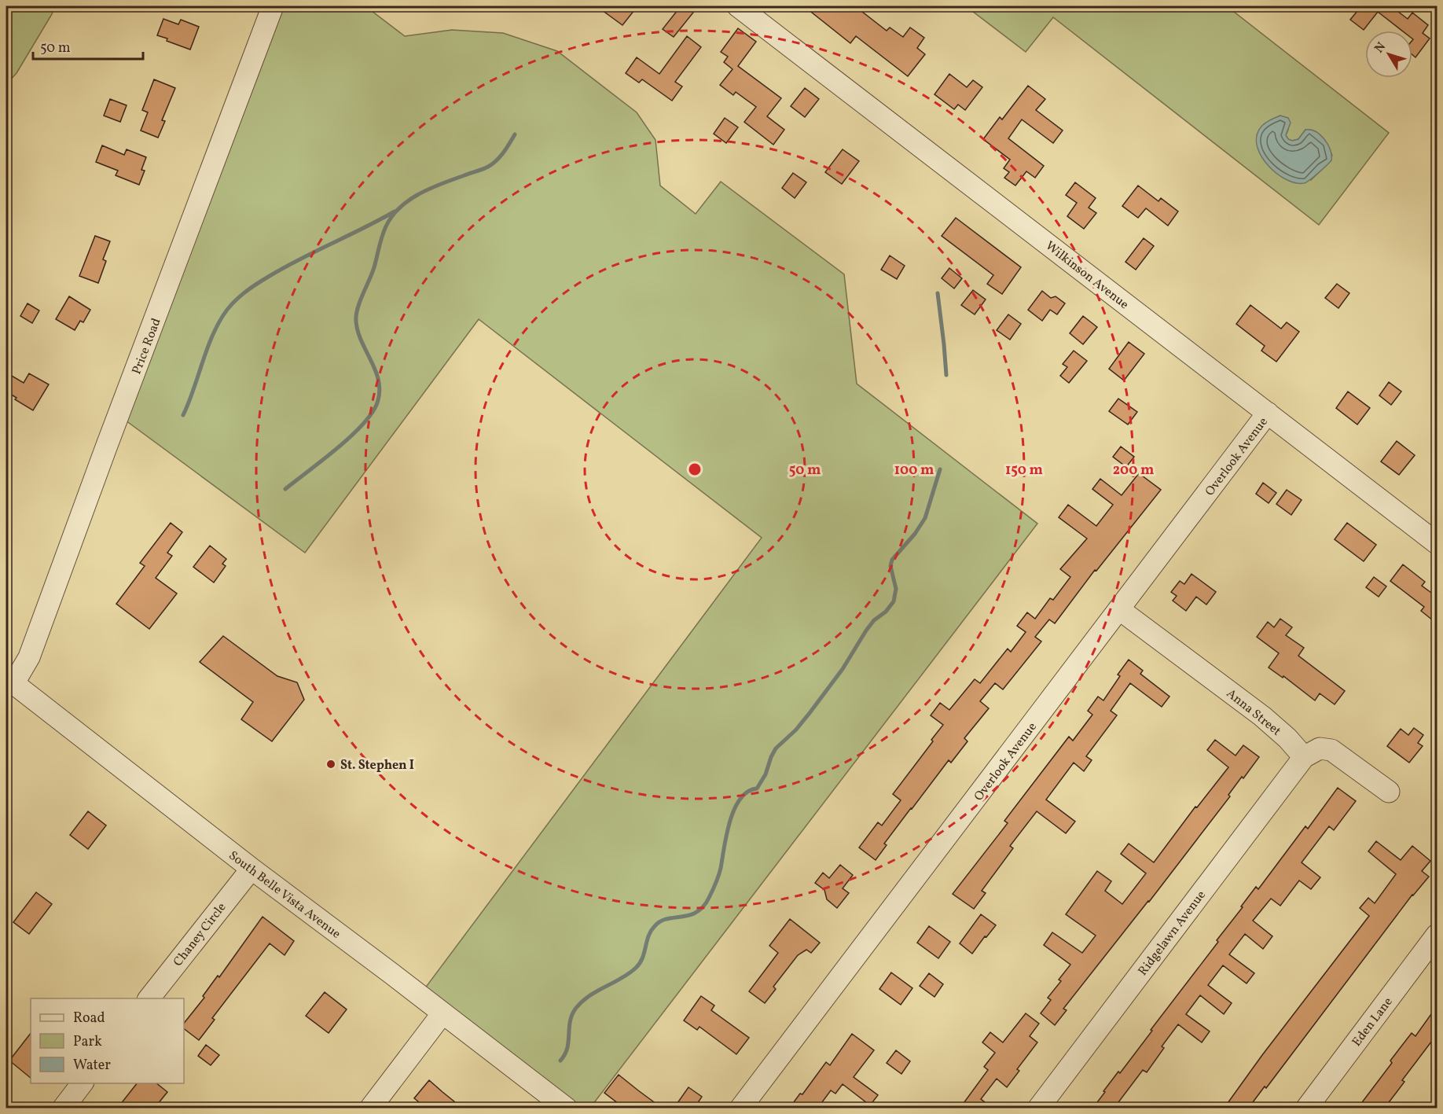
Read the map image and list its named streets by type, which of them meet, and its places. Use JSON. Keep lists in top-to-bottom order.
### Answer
{
  "streets": {
    "street": [
      "Wilkinson Avenue",
      "Price Road",
      "Overlook Avenue",
      "Anna Street",
      "South Belle Vista Avenue",
      "Ridgelawn Avenue",
      "Chaney Circle",
      "Eden Lane"
    ]
  },
  "crossings": [
    ["Wilkinson Avenue", "Overlook Avenue"],
    ["Price Road", "South Belle Vista Avenue"],
    ["Overlook Avenue", "Anna Street"],
    ["Anna Street", "Ridgelawn Avenue"],
    ["South Belle Vista Avenue", "Chaney Circle"]
  ],
  "places": ["St. Stephen I"],
  "legend": ["Road", "Park", "Water"],
  "scale_bar": "50 m",
  "north": "top left",
  "rings": [
    "50 m",
    "100 m",
    "150 m",
    "200 m"
  ]
}
